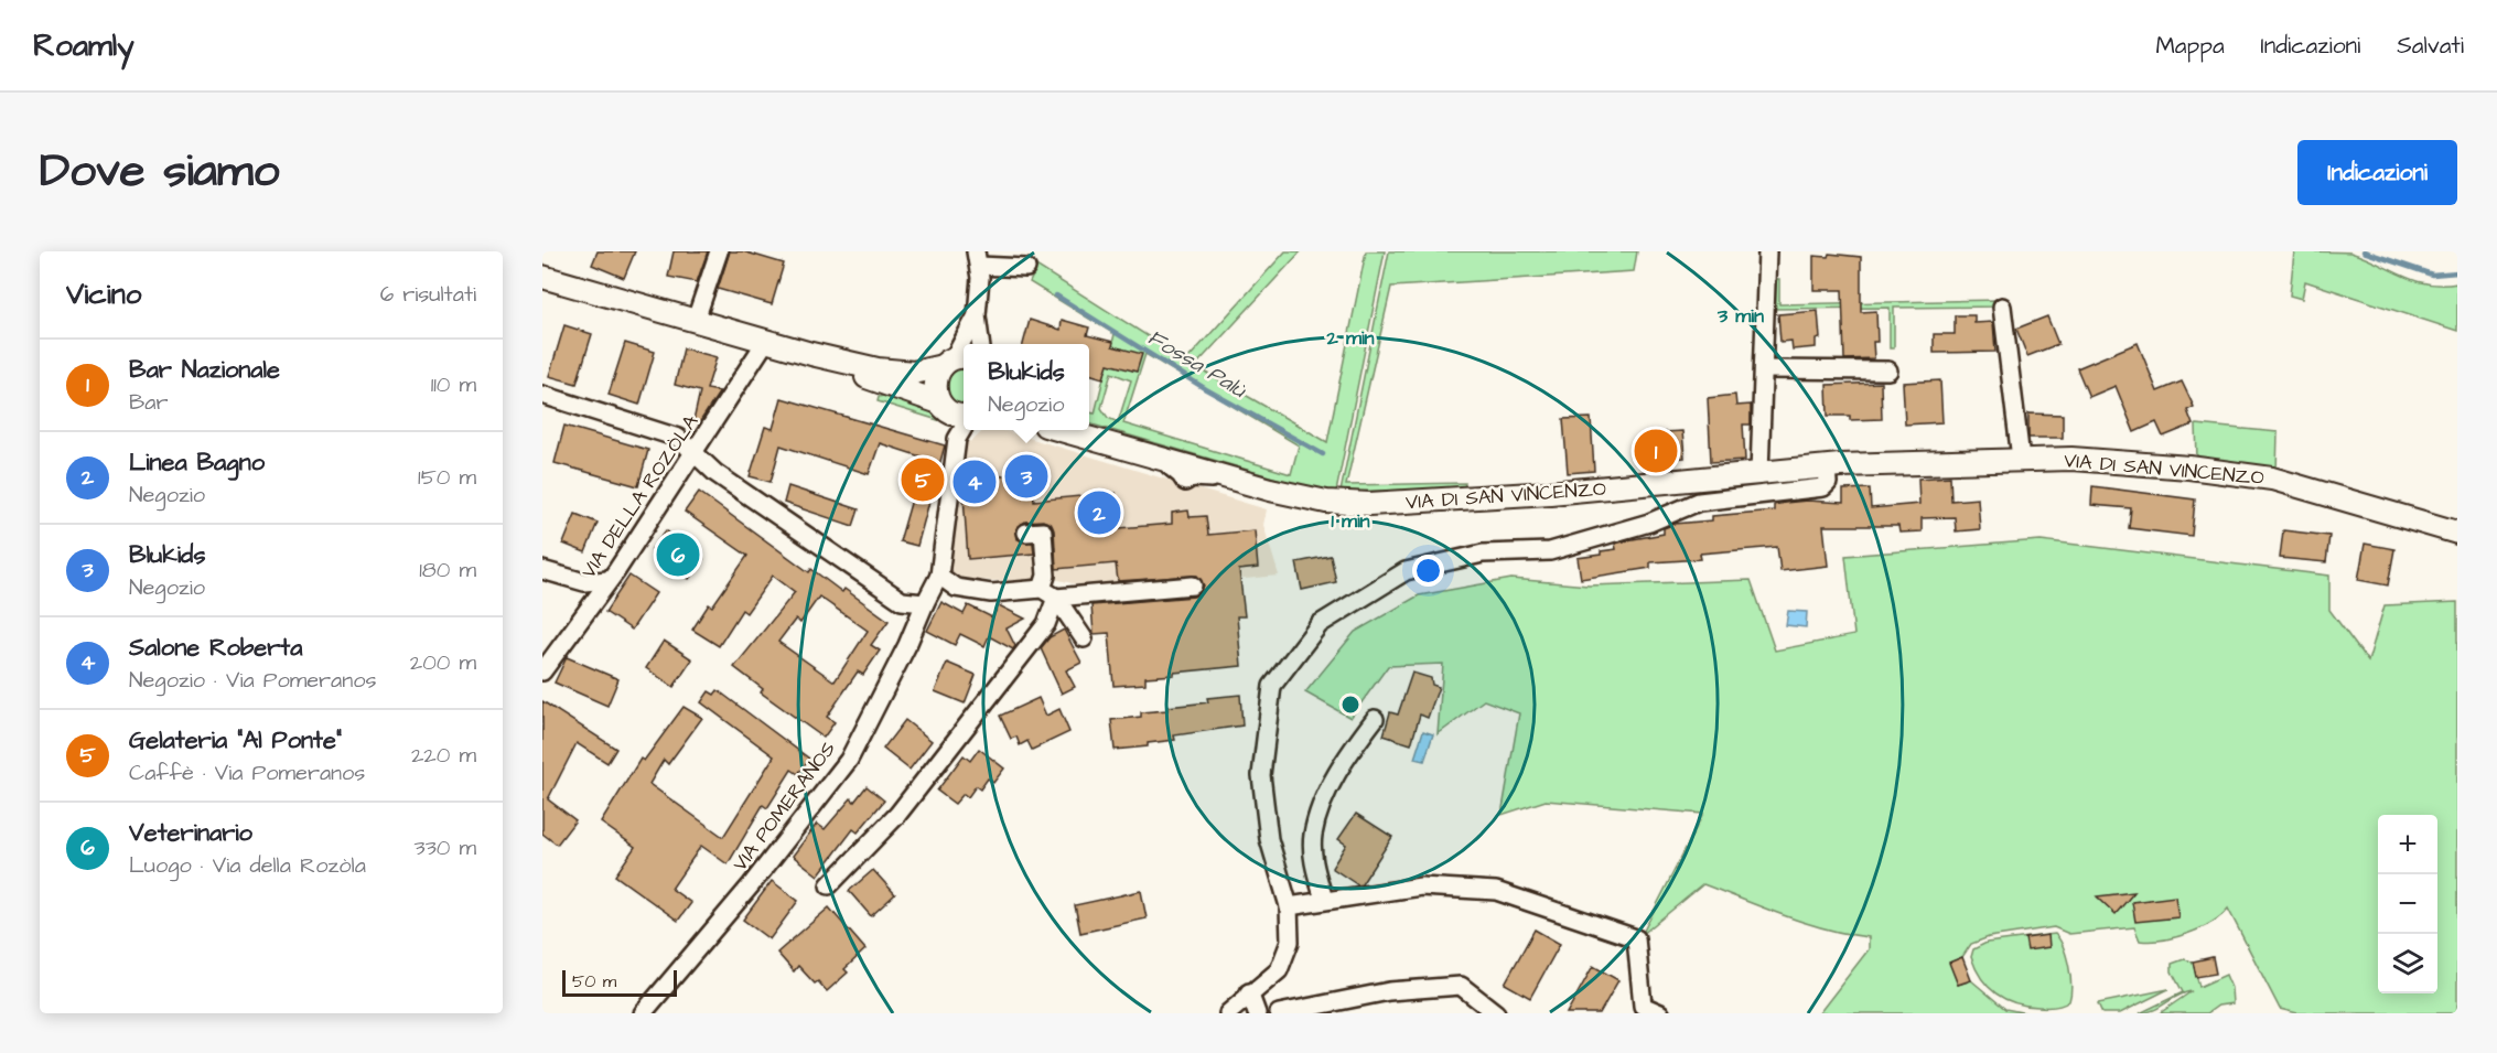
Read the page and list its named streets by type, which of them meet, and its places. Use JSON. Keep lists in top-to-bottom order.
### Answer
{
  "streets": {
    "main road": ["VIA DI SAN VINCENZO"],
    "street": ["VIA DELLA ROZÒLA", "VIA POMERANOS"]
  },
  "water": ["Fossa Palù"],
  "scale_bar": "50 m",
  "page": {
    "header": "Roamly",
    "nav": ["Mappa", "Indicazioni", "Salvati"],
    "title": "Dove siamo",
    "buttons": "Indicazioni",
    "heading": ["Vicino", "6 risultati"],
    "list": [
      {
        "mark": "1",
        "name": "Bar Nazionale",
        "note": "Bar",
        "value": "110 m"
      },
      {
        "mark": "2",
        "name": "Linea Bagno",
        "note": "Negozio",
        "value": "150 m"
      },
      {
        "mark": "3",
        "name": "Blukids",
        "note": "Negozio",
        "value": "180 m"
      },
      {
        "mark": "4",
        "name": "Salone Roberta",
        "note": "Negozio · Via Pomeranos",
        "value": "200 m"
      },
      {
        "mark": "5",
        "name": "Gelateria \"Al Ponte\"",
        "note": "Caffè · Via Pomeranos",
        "value": "220 m"
      },
      {
        "mark": "6",
        "name": "Veterinario",
        "note": "Luogo · Via della Rozòla",
        "value": "330 m"
      }
    ],
    "popup": ["Blukids", "Negozio"],
    "pins": [
      "1",
      "3",
      "5",
      "4",
      "2",
      "6"
    ],
    "map_buttons": ["+", "−"],
    "scale": "50 m"
  },
  "rings": ["3 min", "2 min", "1 min"]
}
